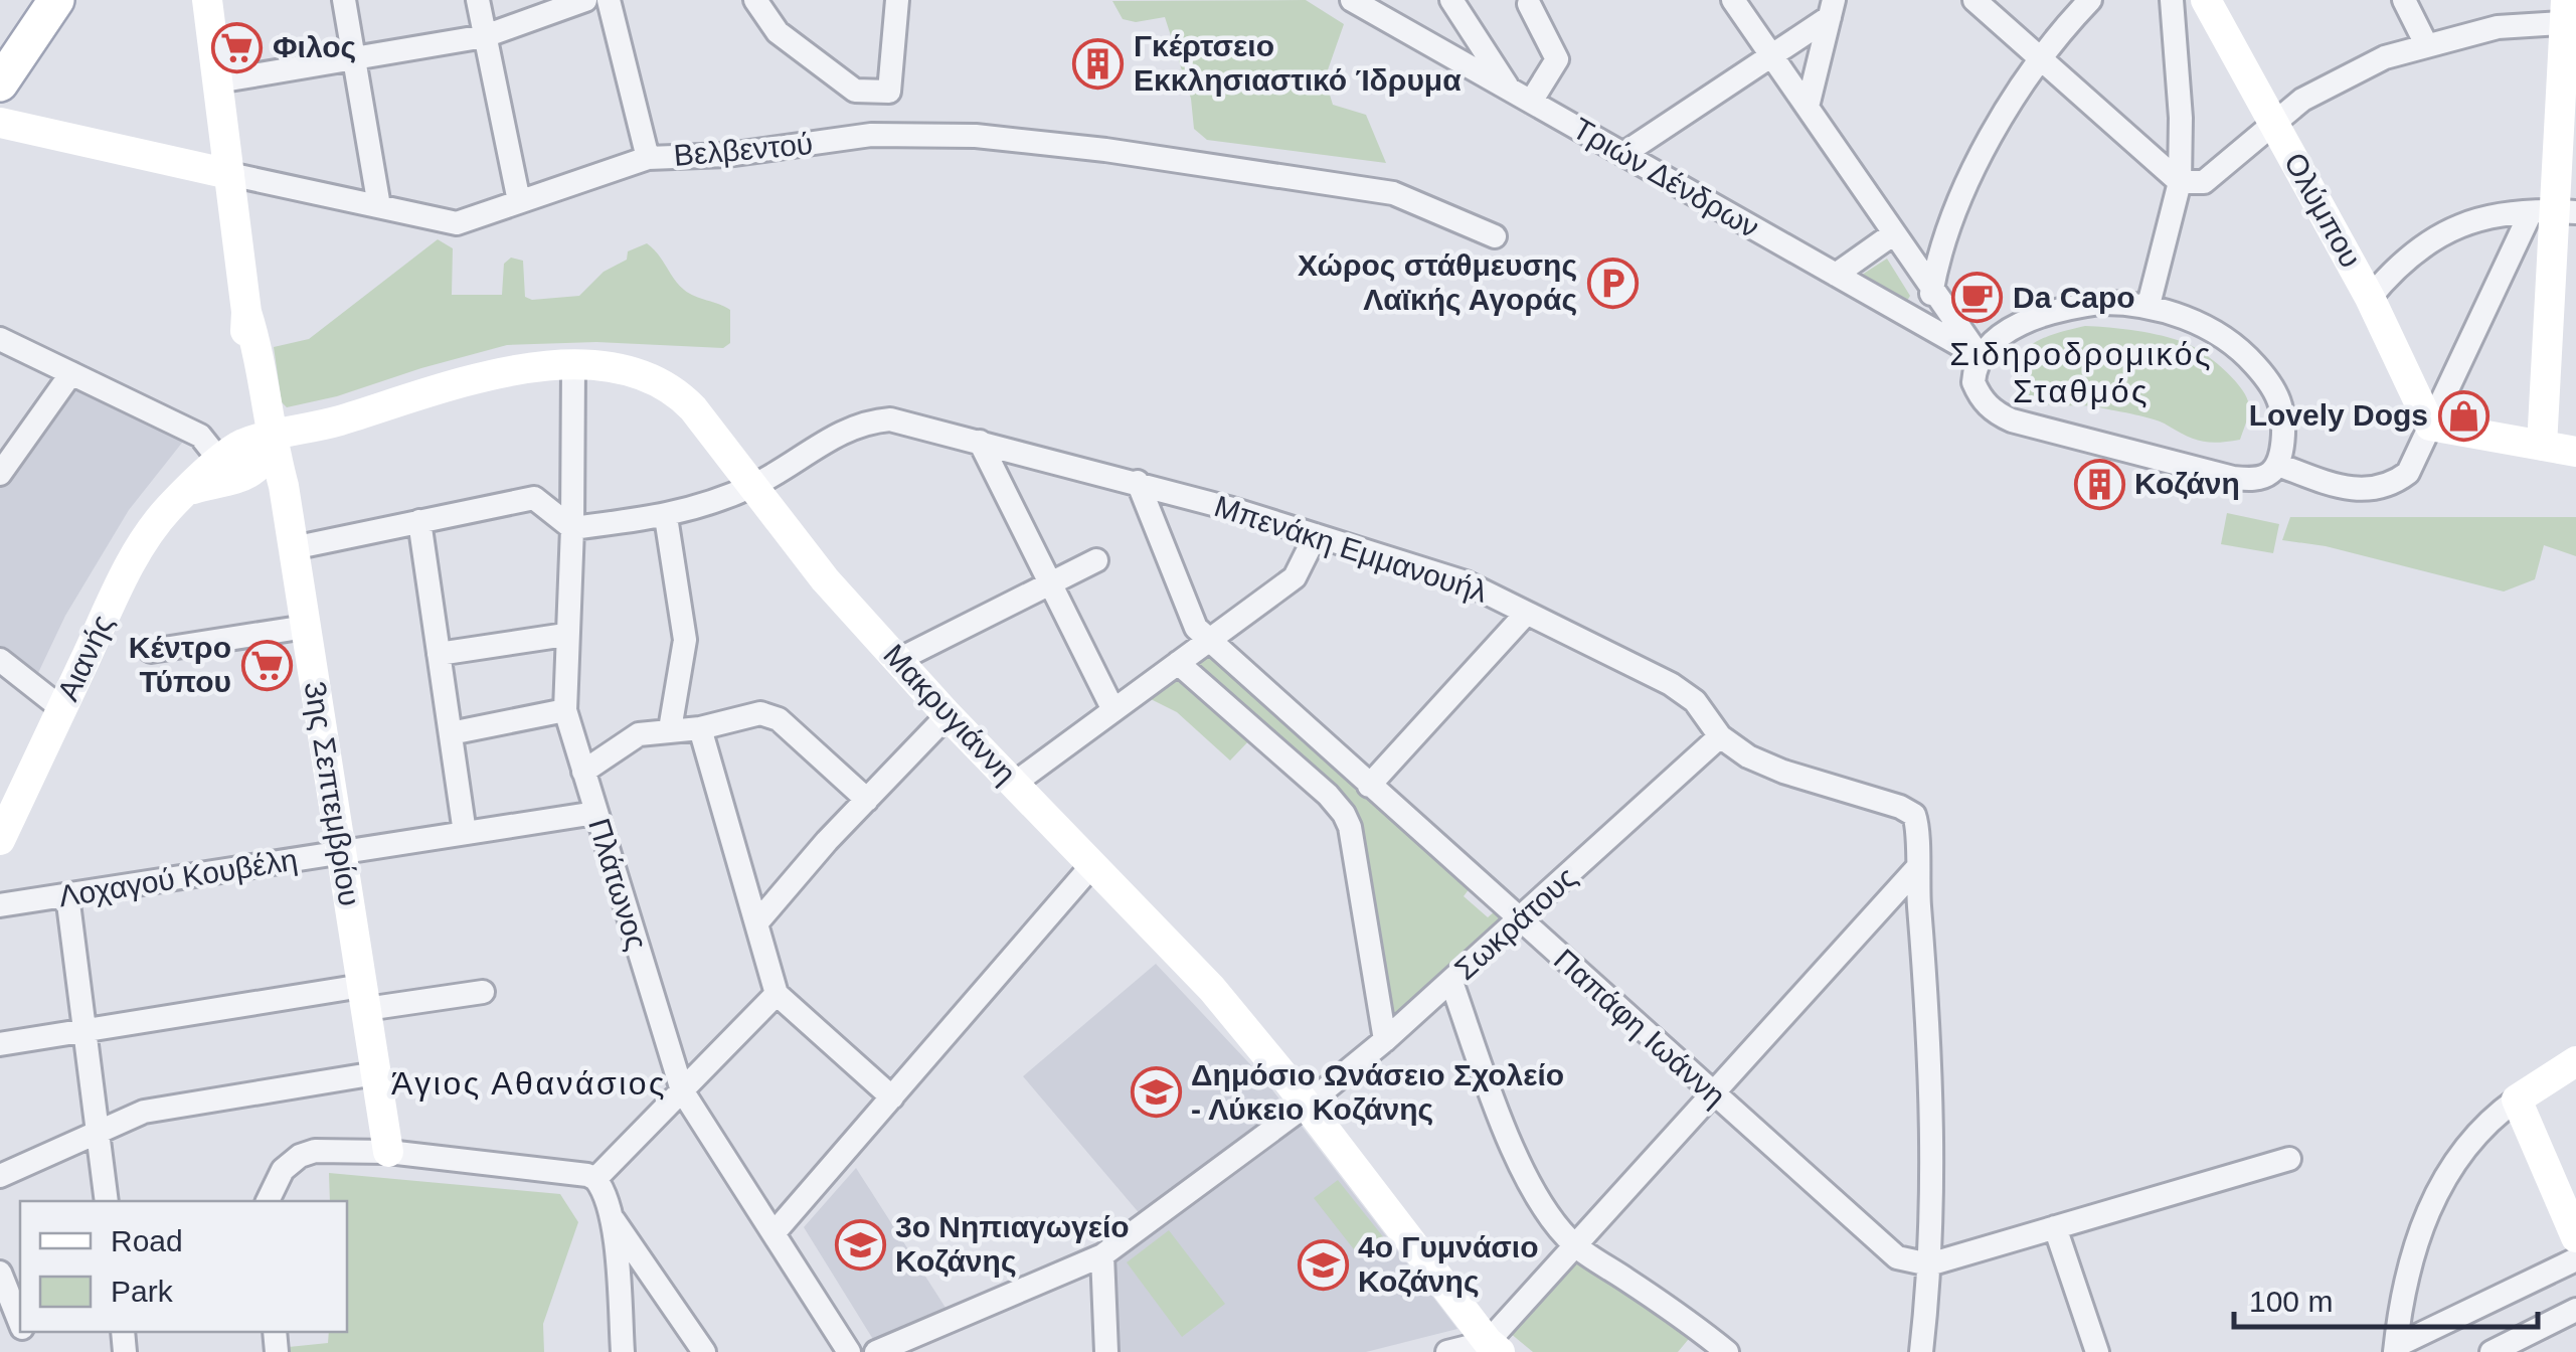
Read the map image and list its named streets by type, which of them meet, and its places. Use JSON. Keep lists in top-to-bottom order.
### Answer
{
  "streets": {
    "street": [
      "Βελβεντού",
      "Τριών Δένδρων",
      "Ολύμπου",
      "Μπενάκη Εμμανουήλ",
      "Αιανής",
      "Μακρυγιάννη",
      "3ης Σεπτεμβρίου",
      "Λοχαγού Κουβέλη",
      "Πλάτωνος",
      "Σωκράτους",
      "Παπάφη Ιωάννη"
    ]
  },
  "crossings": [
    ["Βελβεντού", "3ης Σεπτεμβρίου"],
    ["Μπενάκη Εμμανουήλ", "Μακρυγιάννη"],
    ["Μπενάκη Εμμανουήλ", "Πλάτωνος"],
    ["Μπενάκη Εμμανουήλ", "Σωκράτους"],
    ["Μπενάκη Εμμανουήλ", "Παπάφη Ιωάννη"],
    ["Αιανής", "Μακρυγιάννη"],
    ["Αιανής", "3ης Σεπτεμβρίου"],
    ["Μακρυγιάννη", "3ης Σεπτεμβρίου"],
    ["Μακρυγιάννη", "Πλάτωνος"],
    ["Μακρυγιάννη", "Σωκράτους"],
    ["3ης Σεπτεμβρίου", "Λοχαγού Κουβέλη"],
    ["Λοχαγού Κουβέλη", "Πλάτωνος"],
    ["Σωκράτους", "Παπάφη Ιωάννη"]
  ],
  "districts": ["Σιδηροδρομικός Σταθμός", "Άγιος Αθανάσιος"],
  "places": {
    "supermarket": ["Φιλος", "Κέντρο Τύπου"],
    "building": ["Γκέρτσειο Εκκλησιαστικό Ίδρυμα", "Κοζάνη"],
    "parking": ["Χώρος στάθμευσης Λαϊκής Αγοράς"],
    "cafe": ["Da Capo"],
    "shop": ["Lovely Dogs"],
    "school or university": ["Δημόσιο Ωνάσειο Σχολείο - Λύκειο Κοζάνης", "3ο Νηπιαγωγείο Κοζάνης", "4ο Γυμνάσιο Κοζάνης"]
  },
  "legend": ["Road", "Park"],
  "scale_bar": "100 m"
}
